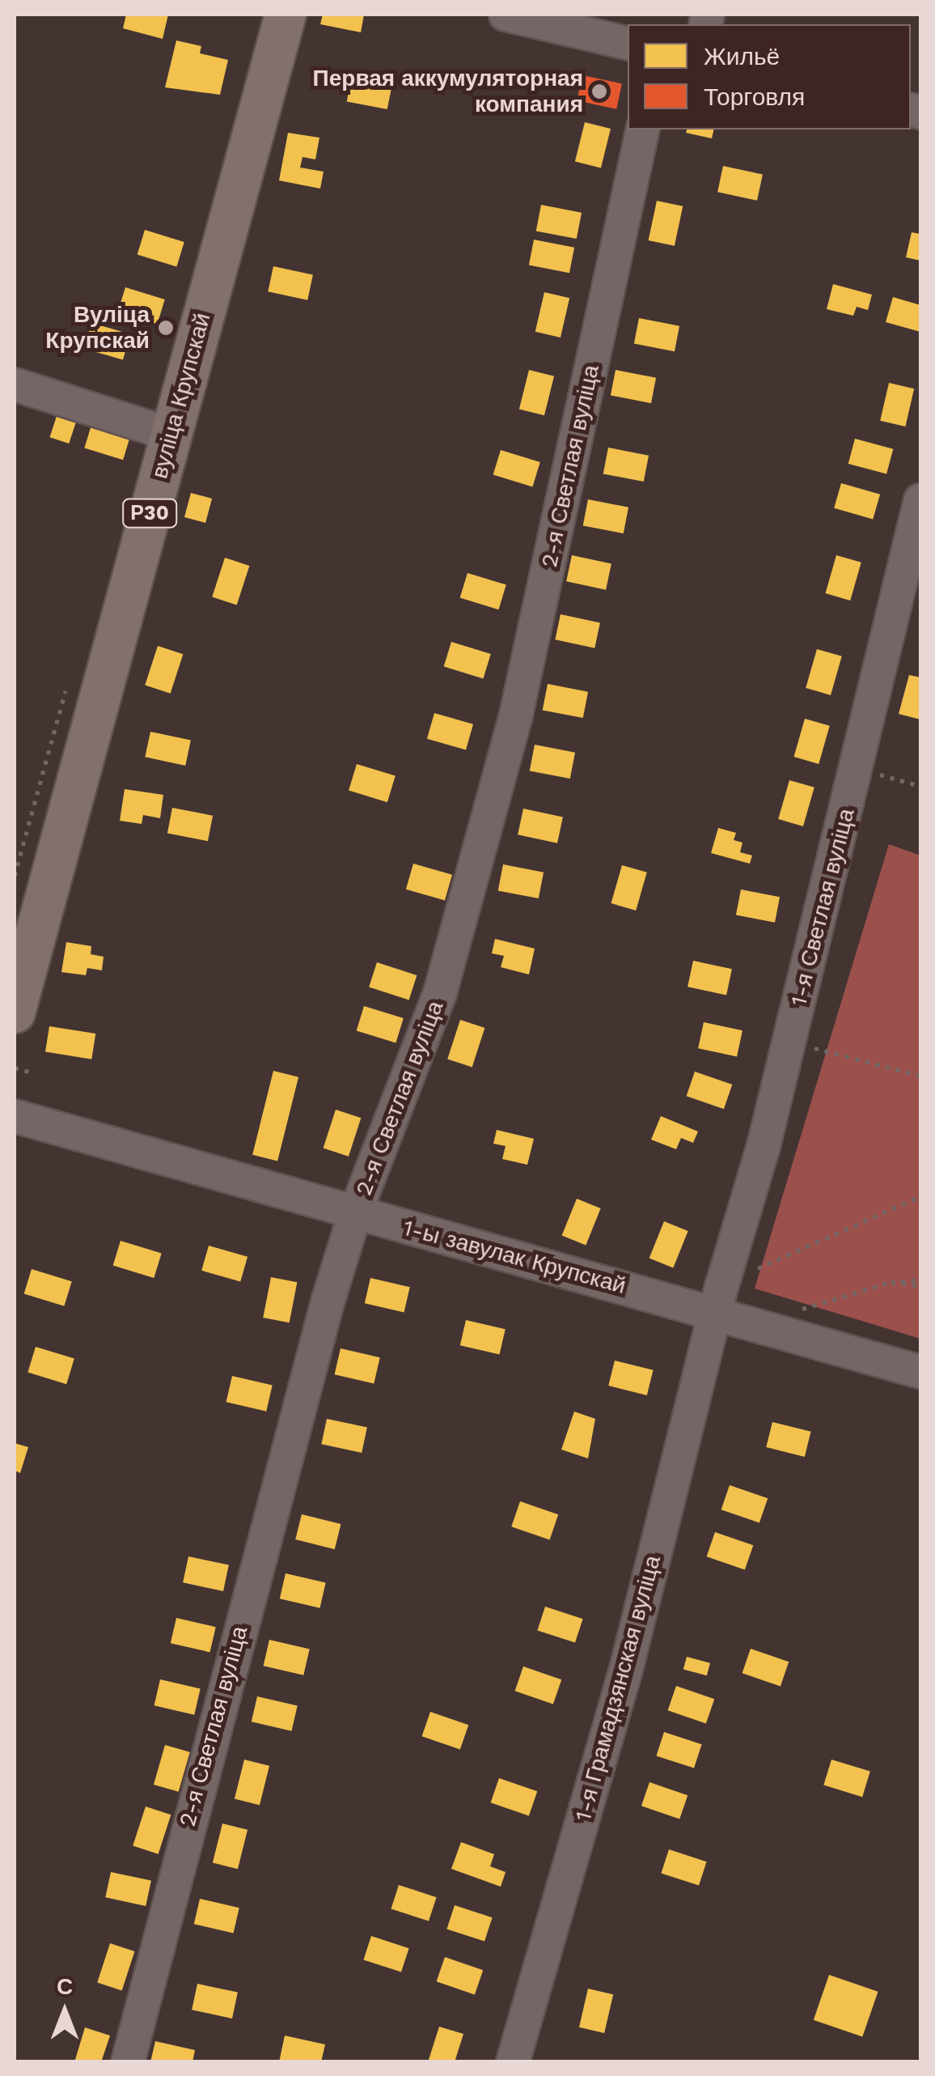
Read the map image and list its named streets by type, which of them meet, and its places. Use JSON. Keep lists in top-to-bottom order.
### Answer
{
  "streets": {
    "main road": ["вуліца Крупскай", "Р30"],
    "street": [
      "2-я Светлая вуліца",
      "1-я Светлая вуліца",
      "1-ы завулак Крупскай",
      "1-я Грамадзянская вуліца"
    ]
  },
  "crossings": [
    ["2-я Светлая вуліца", "1-ы завулак Крупскай"],
    ["1-я Светлая вуліца", "1-ы завулак Крупскай"],
    ["1-я Светлая вуліца", "1-я Грамадзянская вуліца"],
    ["1-ы завулак Крупскай", "1-я Грамадзянская вуліца"]
  ],
  "places": ["Первая аккумуляторная компания", "Вуліца Крупскай"],
  "legend": ["Жильё", "Торговля"],
  "north": "top"
}
